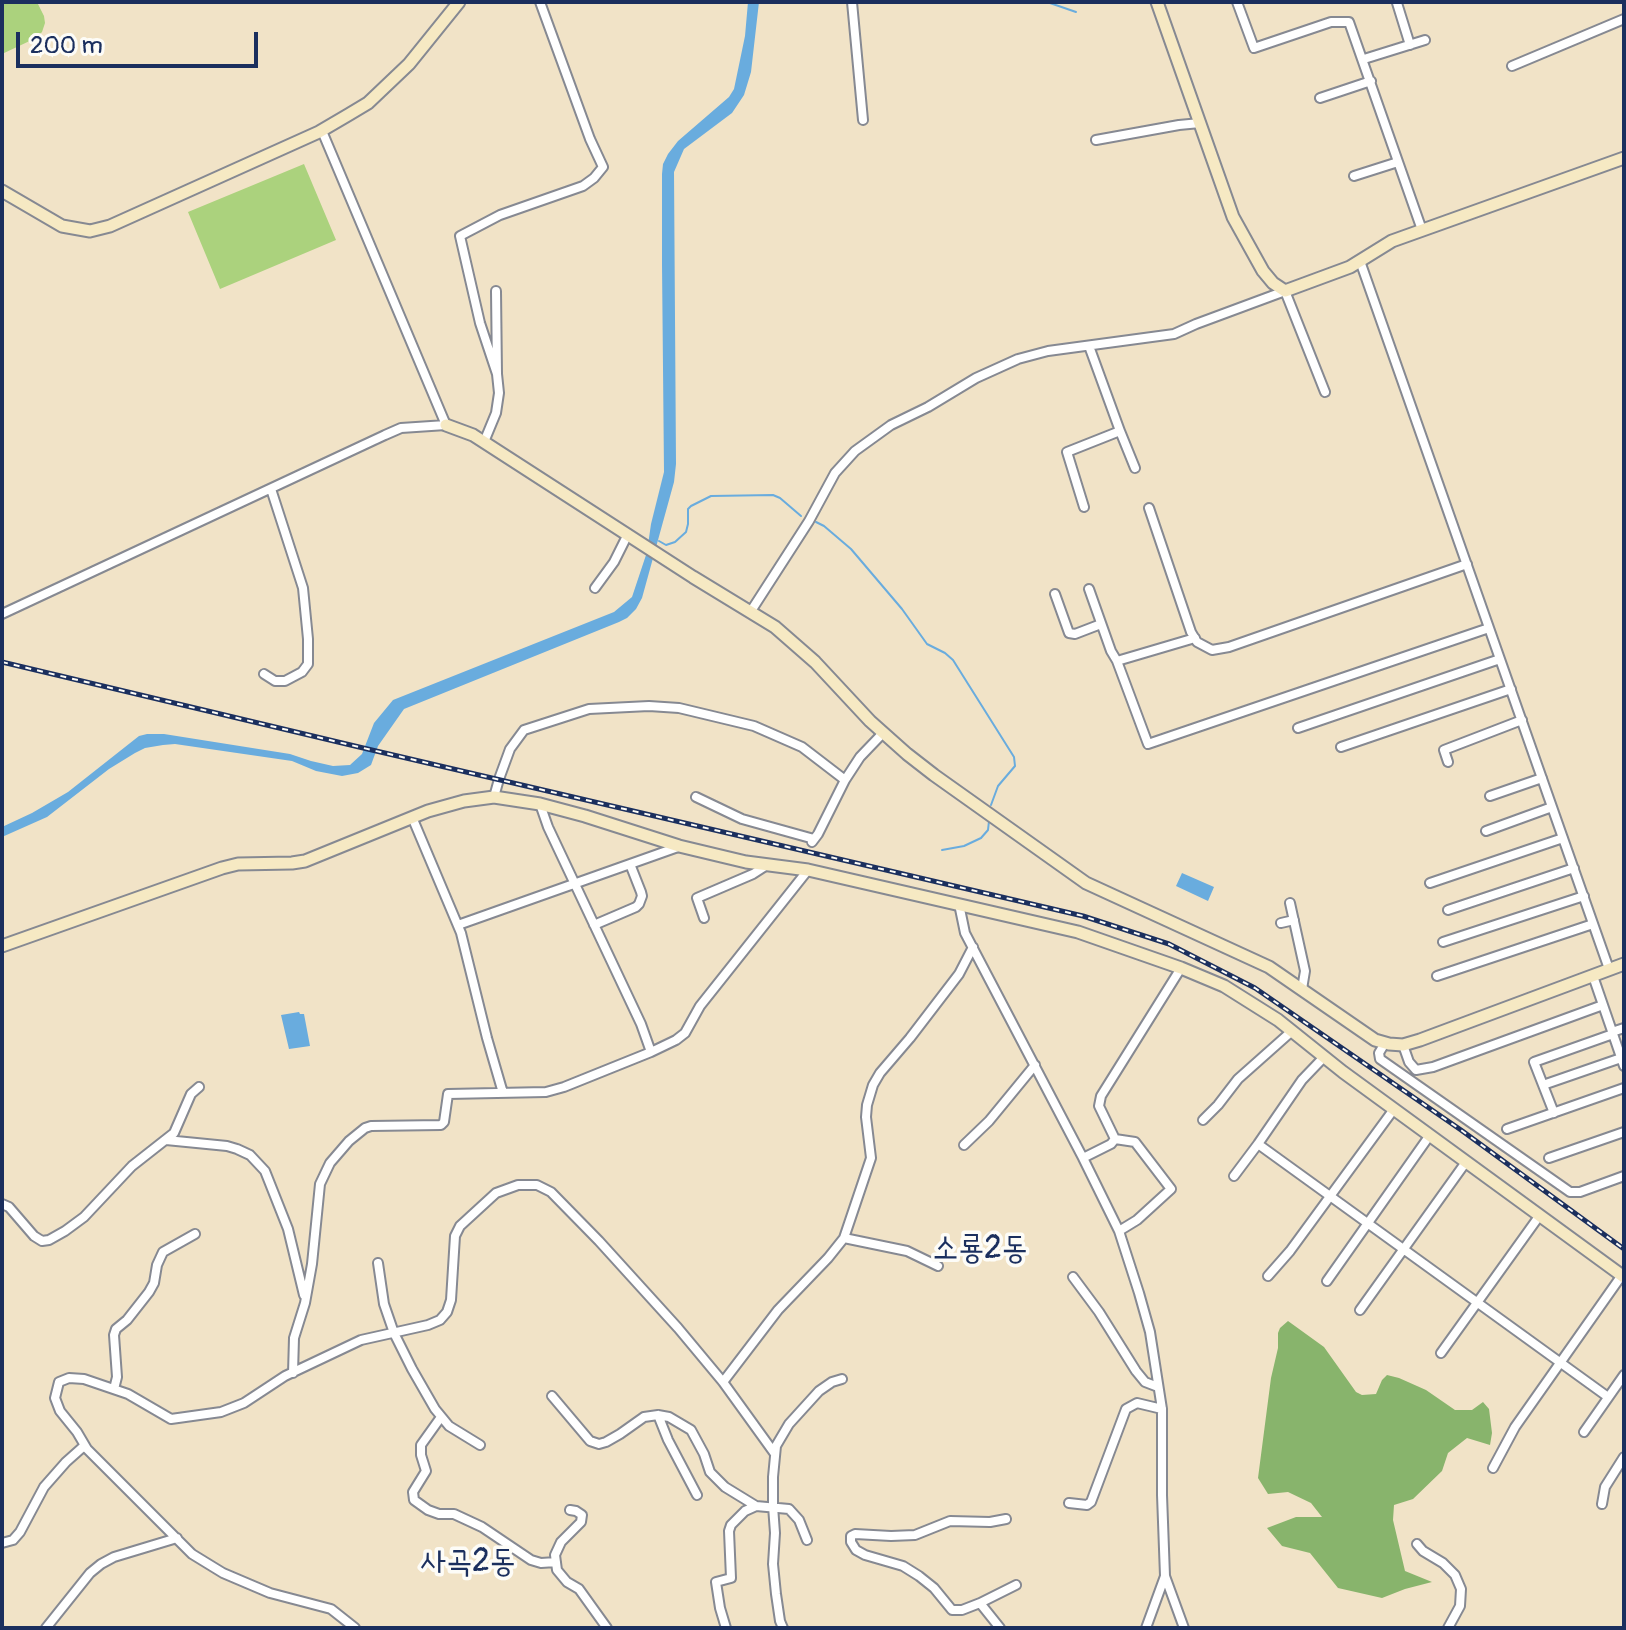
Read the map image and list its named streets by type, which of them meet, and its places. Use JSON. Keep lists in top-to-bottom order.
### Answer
{
  "districts": ["소룡2동", "사곡2동"],
  "scale_bar": "200 m"
}
